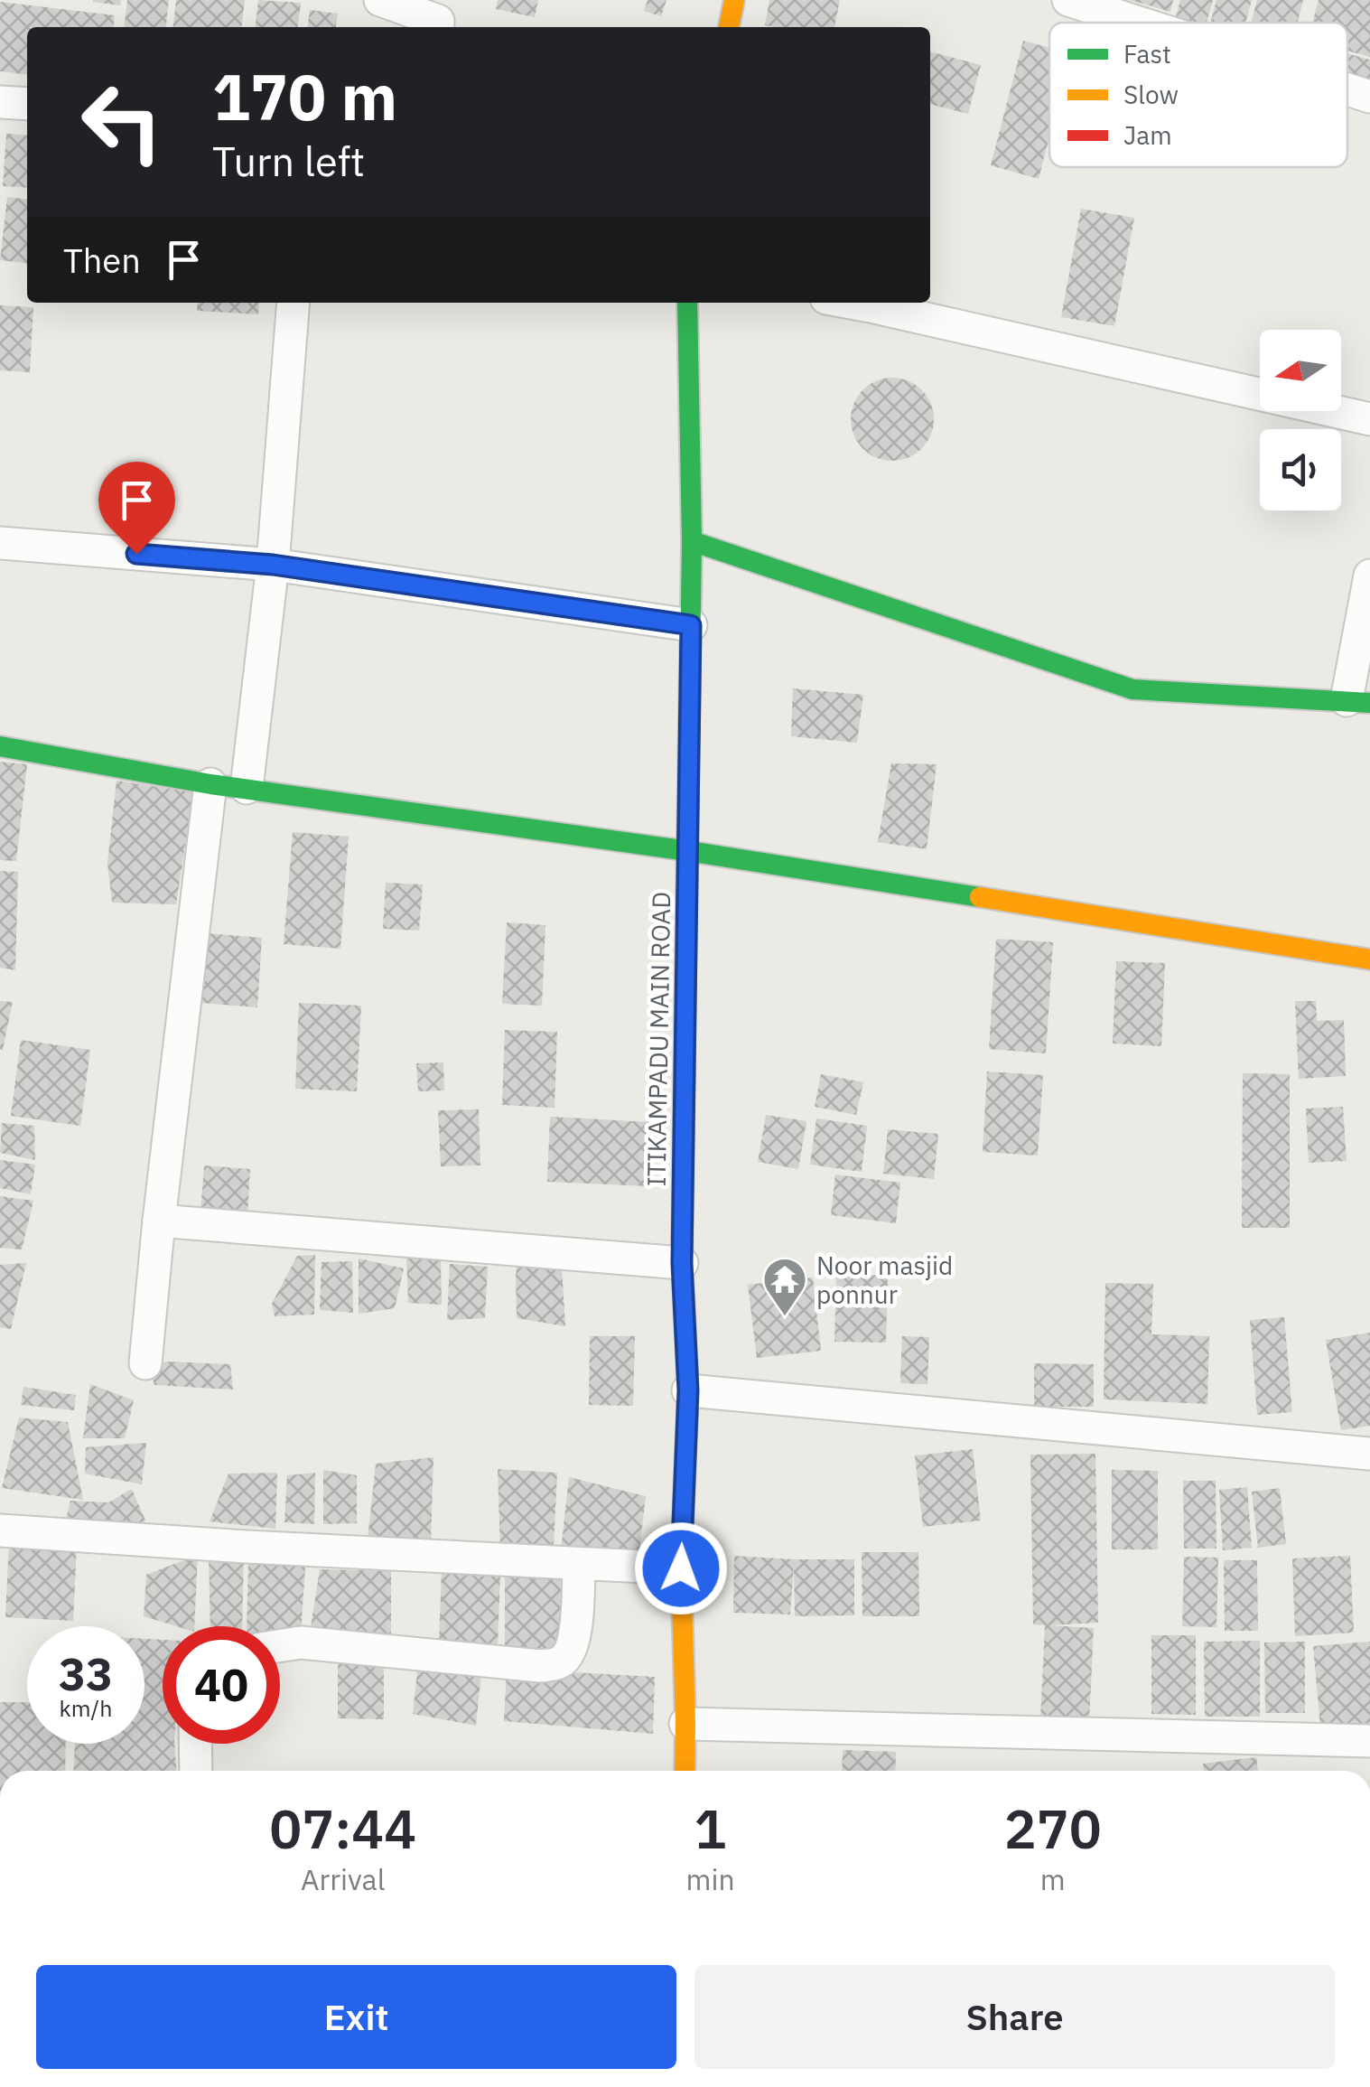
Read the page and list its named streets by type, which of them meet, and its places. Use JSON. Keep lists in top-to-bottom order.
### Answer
{
  "streets": {
    "street": ["ITIKAMPADU MAIN ROAD"]
  },
  "places": {
    "temple": ["Noor masjid ponnur"]
  },
  "legend": ["Fast", "Slow", "Jam"],
  "north": "left",
  "page": {
    "turn": ["170 m", "Turn left"],
    "then": "Then",
    "speed": "33 km/h",
    "limit": "40",
    "eta": [
      "07:44",
      "Arrival",
      "1",
      "min",
      "270",
      "m"
    ],
    "buttons": ["Exit", "Share"]
  }
}
